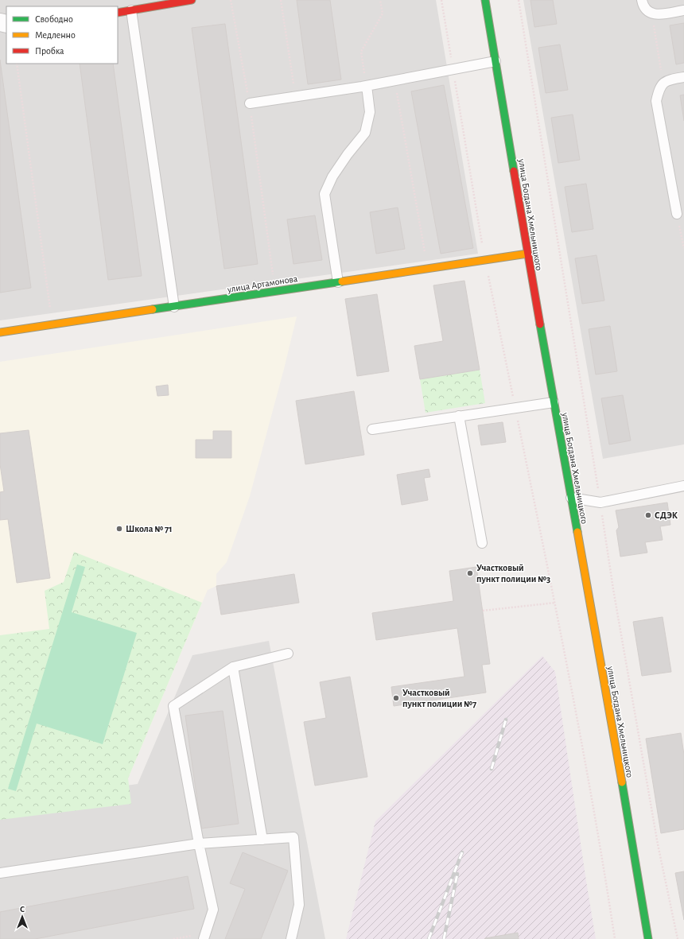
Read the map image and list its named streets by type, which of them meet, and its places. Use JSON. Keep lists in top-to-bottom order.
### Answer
{
  "streets": {
    "main road": ["улица Богдана Хмельницкого", "улица Артамонова"]
  },
  "crossings": [
    ["улица Богдана Хмельницкого", "улица Артамонова"]
  ],
  "places": [
    "СДЭК",
    "Школа № 71",
    "Участковый пункт полиции №3",
    "Участковый пункт полиции №7"
  ],
  "legend": ["Свободно", "Медленно", "Пробка"],
  "north": "top"
}
